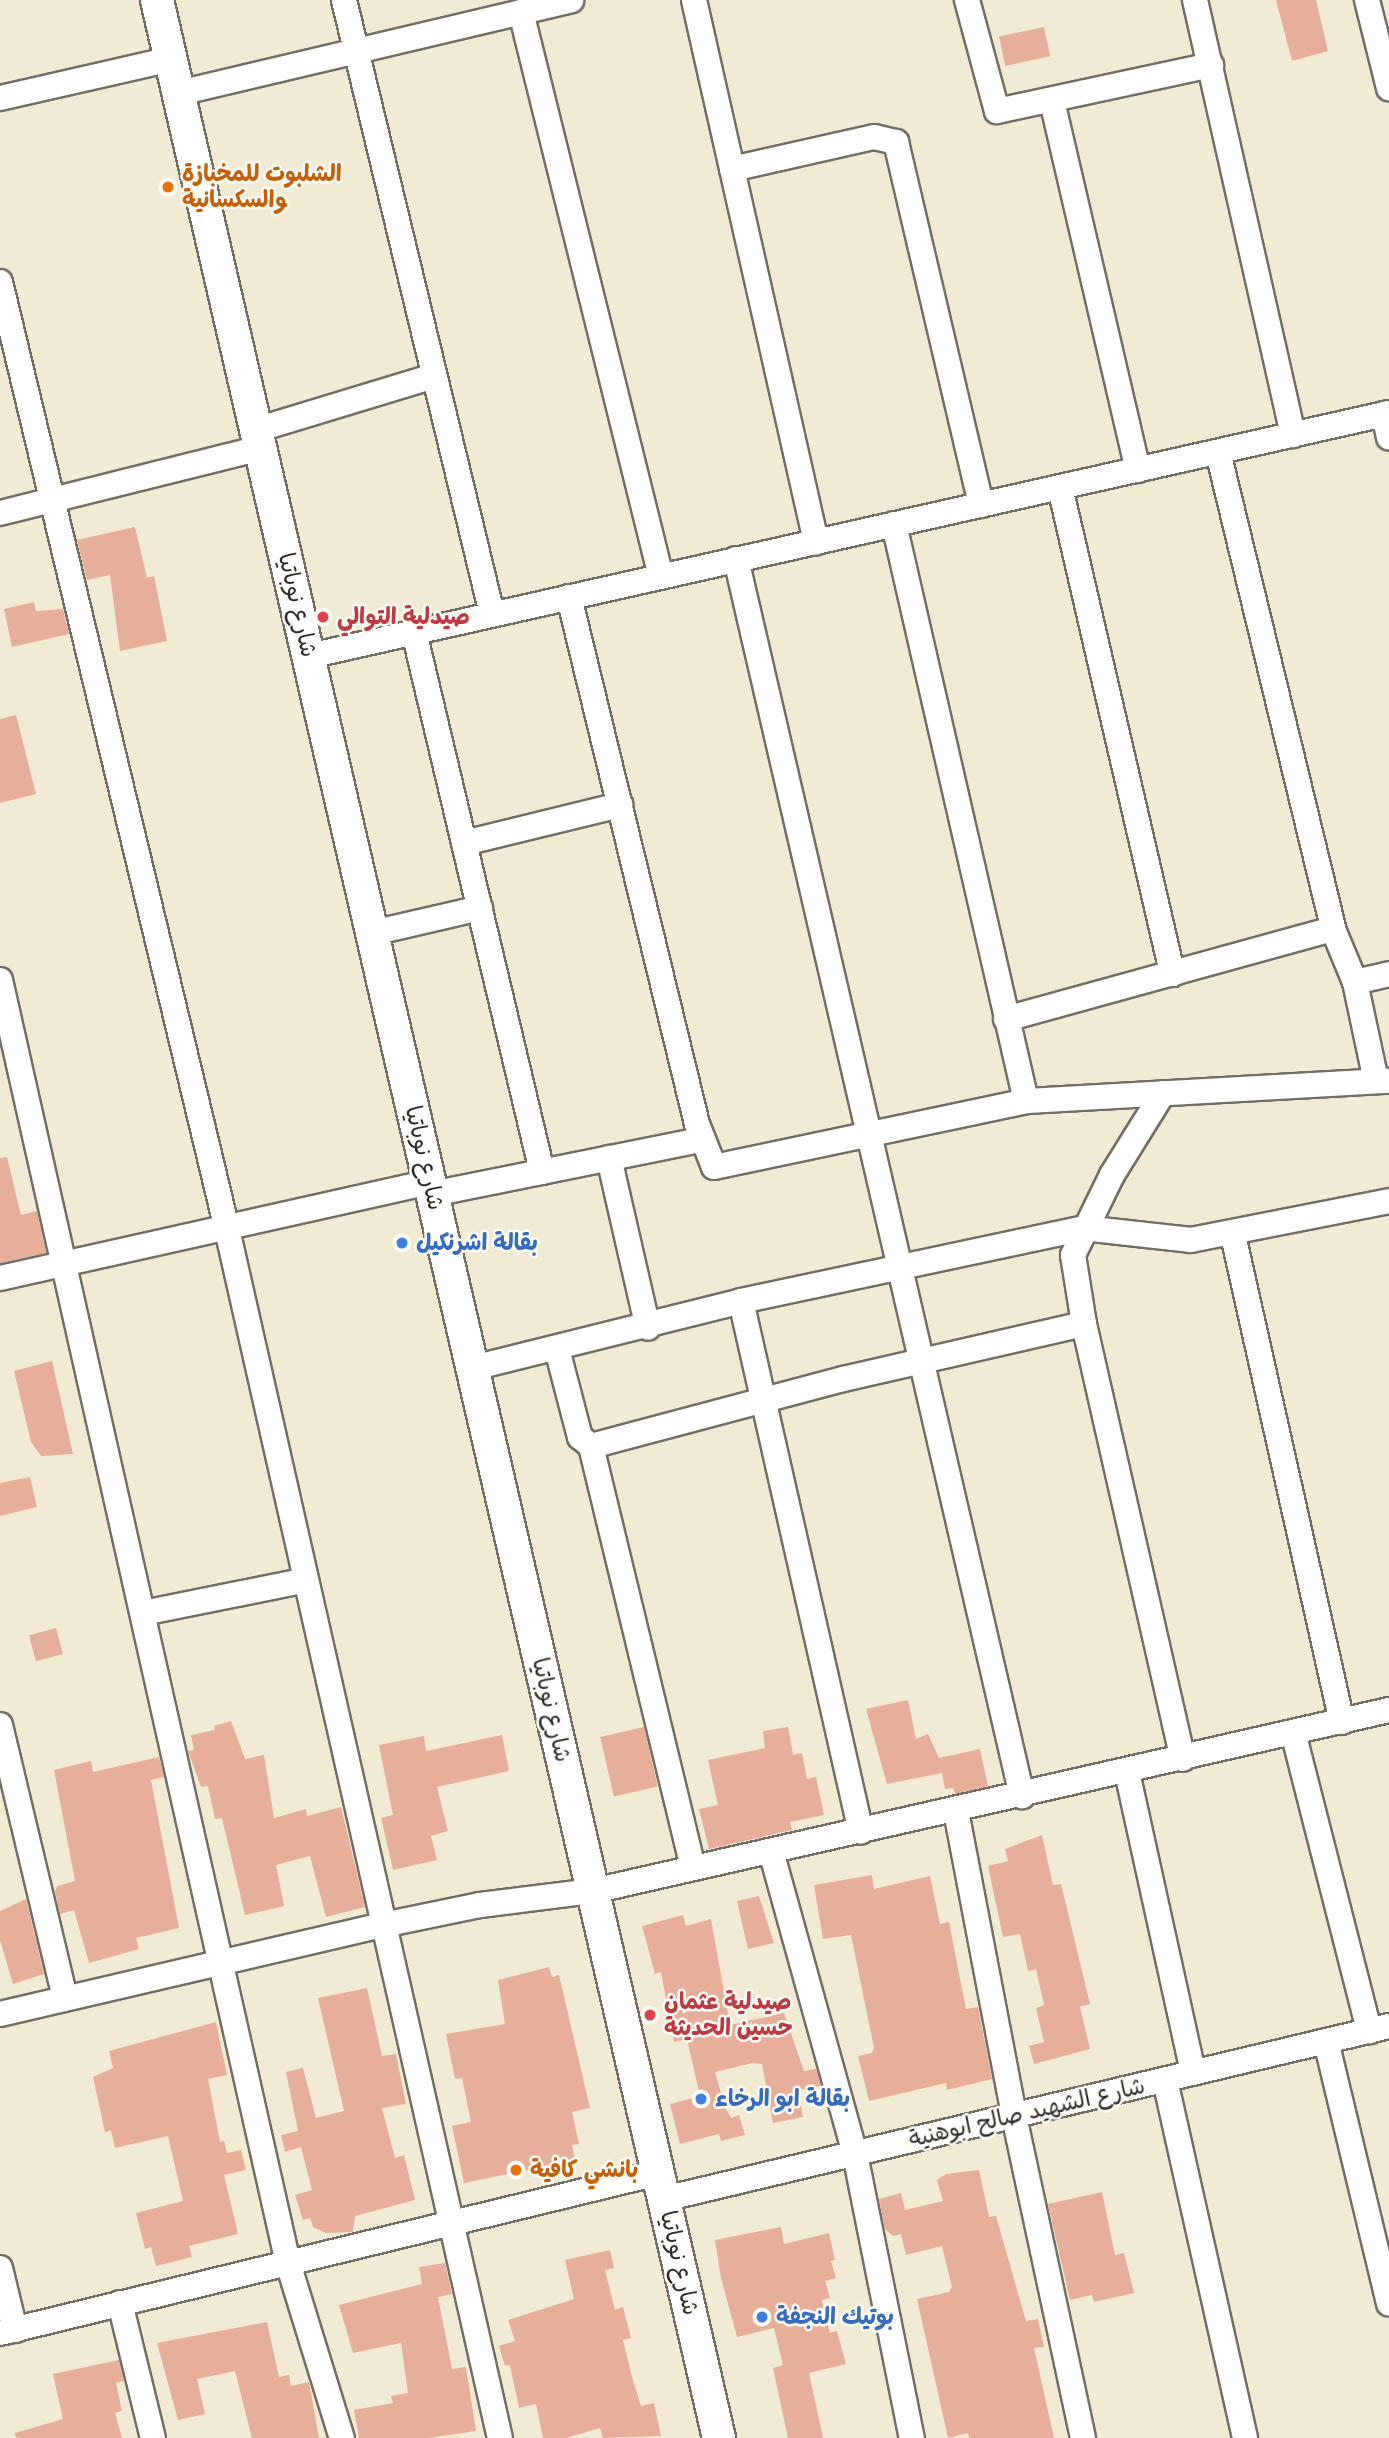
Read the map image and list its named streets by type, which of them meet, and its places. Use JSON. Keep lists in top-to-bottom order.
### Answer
{
  "streets": {
    "street": ["شارع نوباتيا", "شارع الشهيد صالح ابوهنية"]
  },
  "crossings": [
    ["شارع نوباتيا", "شارع الشهيد صالح ابوهنية"]
  ],
  "places": [
    "الشلبوت للمخبازة والسكسانية",
    "صيدلية التوالي",
    "بقالة اشرنكيل",
    "صيدلية عثمان حسين الحديثة",
    "بقالة ابو الرخاء",
    "بانشي كافية",
    "بوتيك النجفة"
  ]
}
